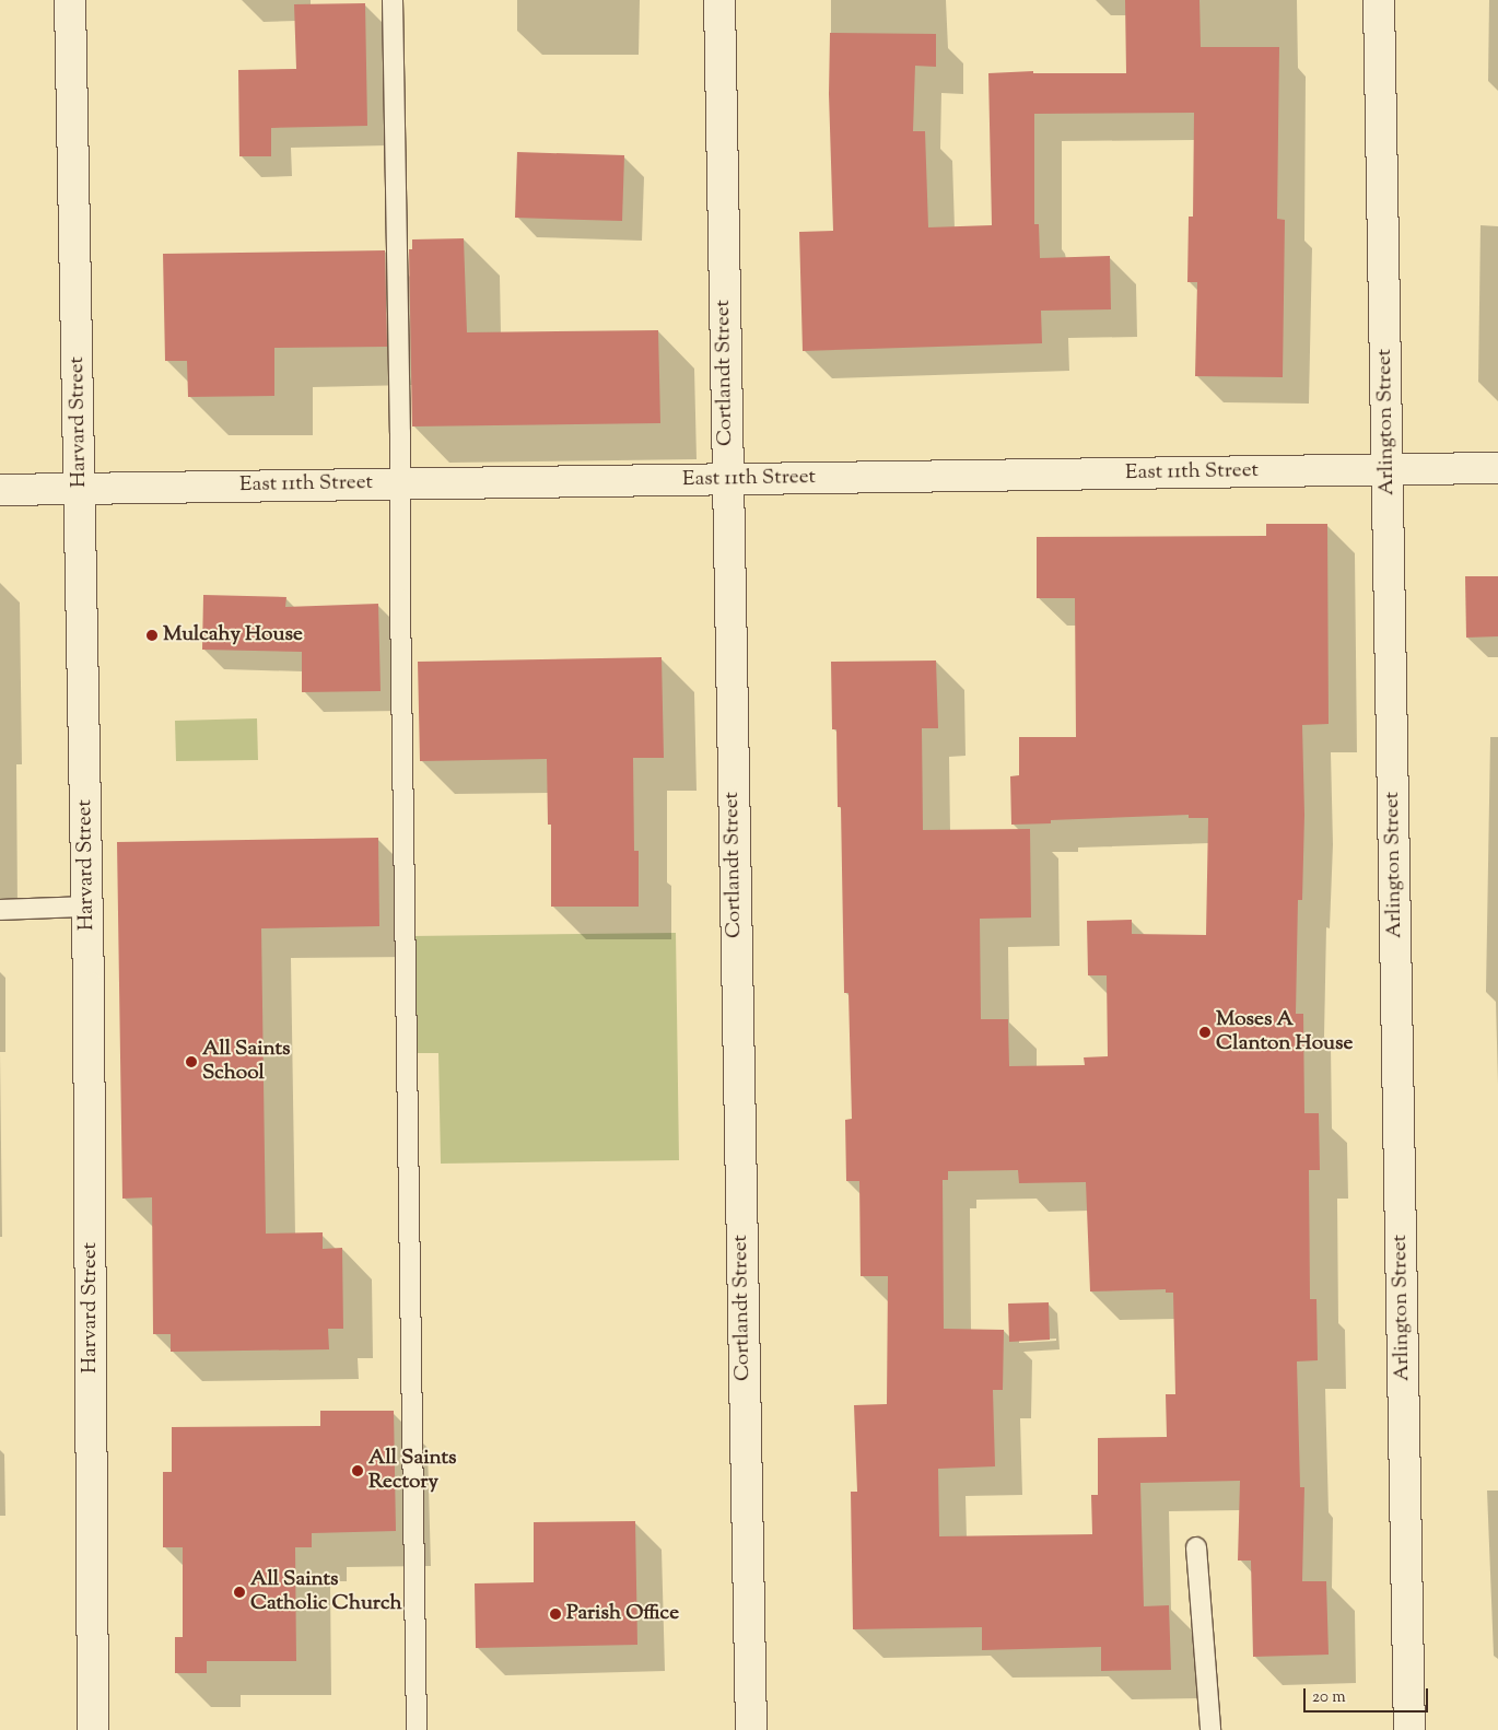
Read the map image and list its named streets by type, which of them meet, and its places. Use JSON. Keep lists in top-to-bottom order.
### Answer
{
  "streets": {
    "street": [
      "Cortlandt Street",
      "Harvard Street",
      "Arlington Street",
      "East 11th Street"
    ]
  },
  "crossings": [
    ["Cortlandt Street", "East 11th Street"],
    ["Harvard Street", "East 11th Street"],
    ["Arlington Street", "East 11th Street"]
  ],
  "places": [
    "Mulcahy House",
    "Moses A Clanton House",
    "All Saints School",
    "All Saints Rectory",
    "All Saints Catholic Church",
    "Parish Office"
  ],
  "scale_bar": "20 m"
}
